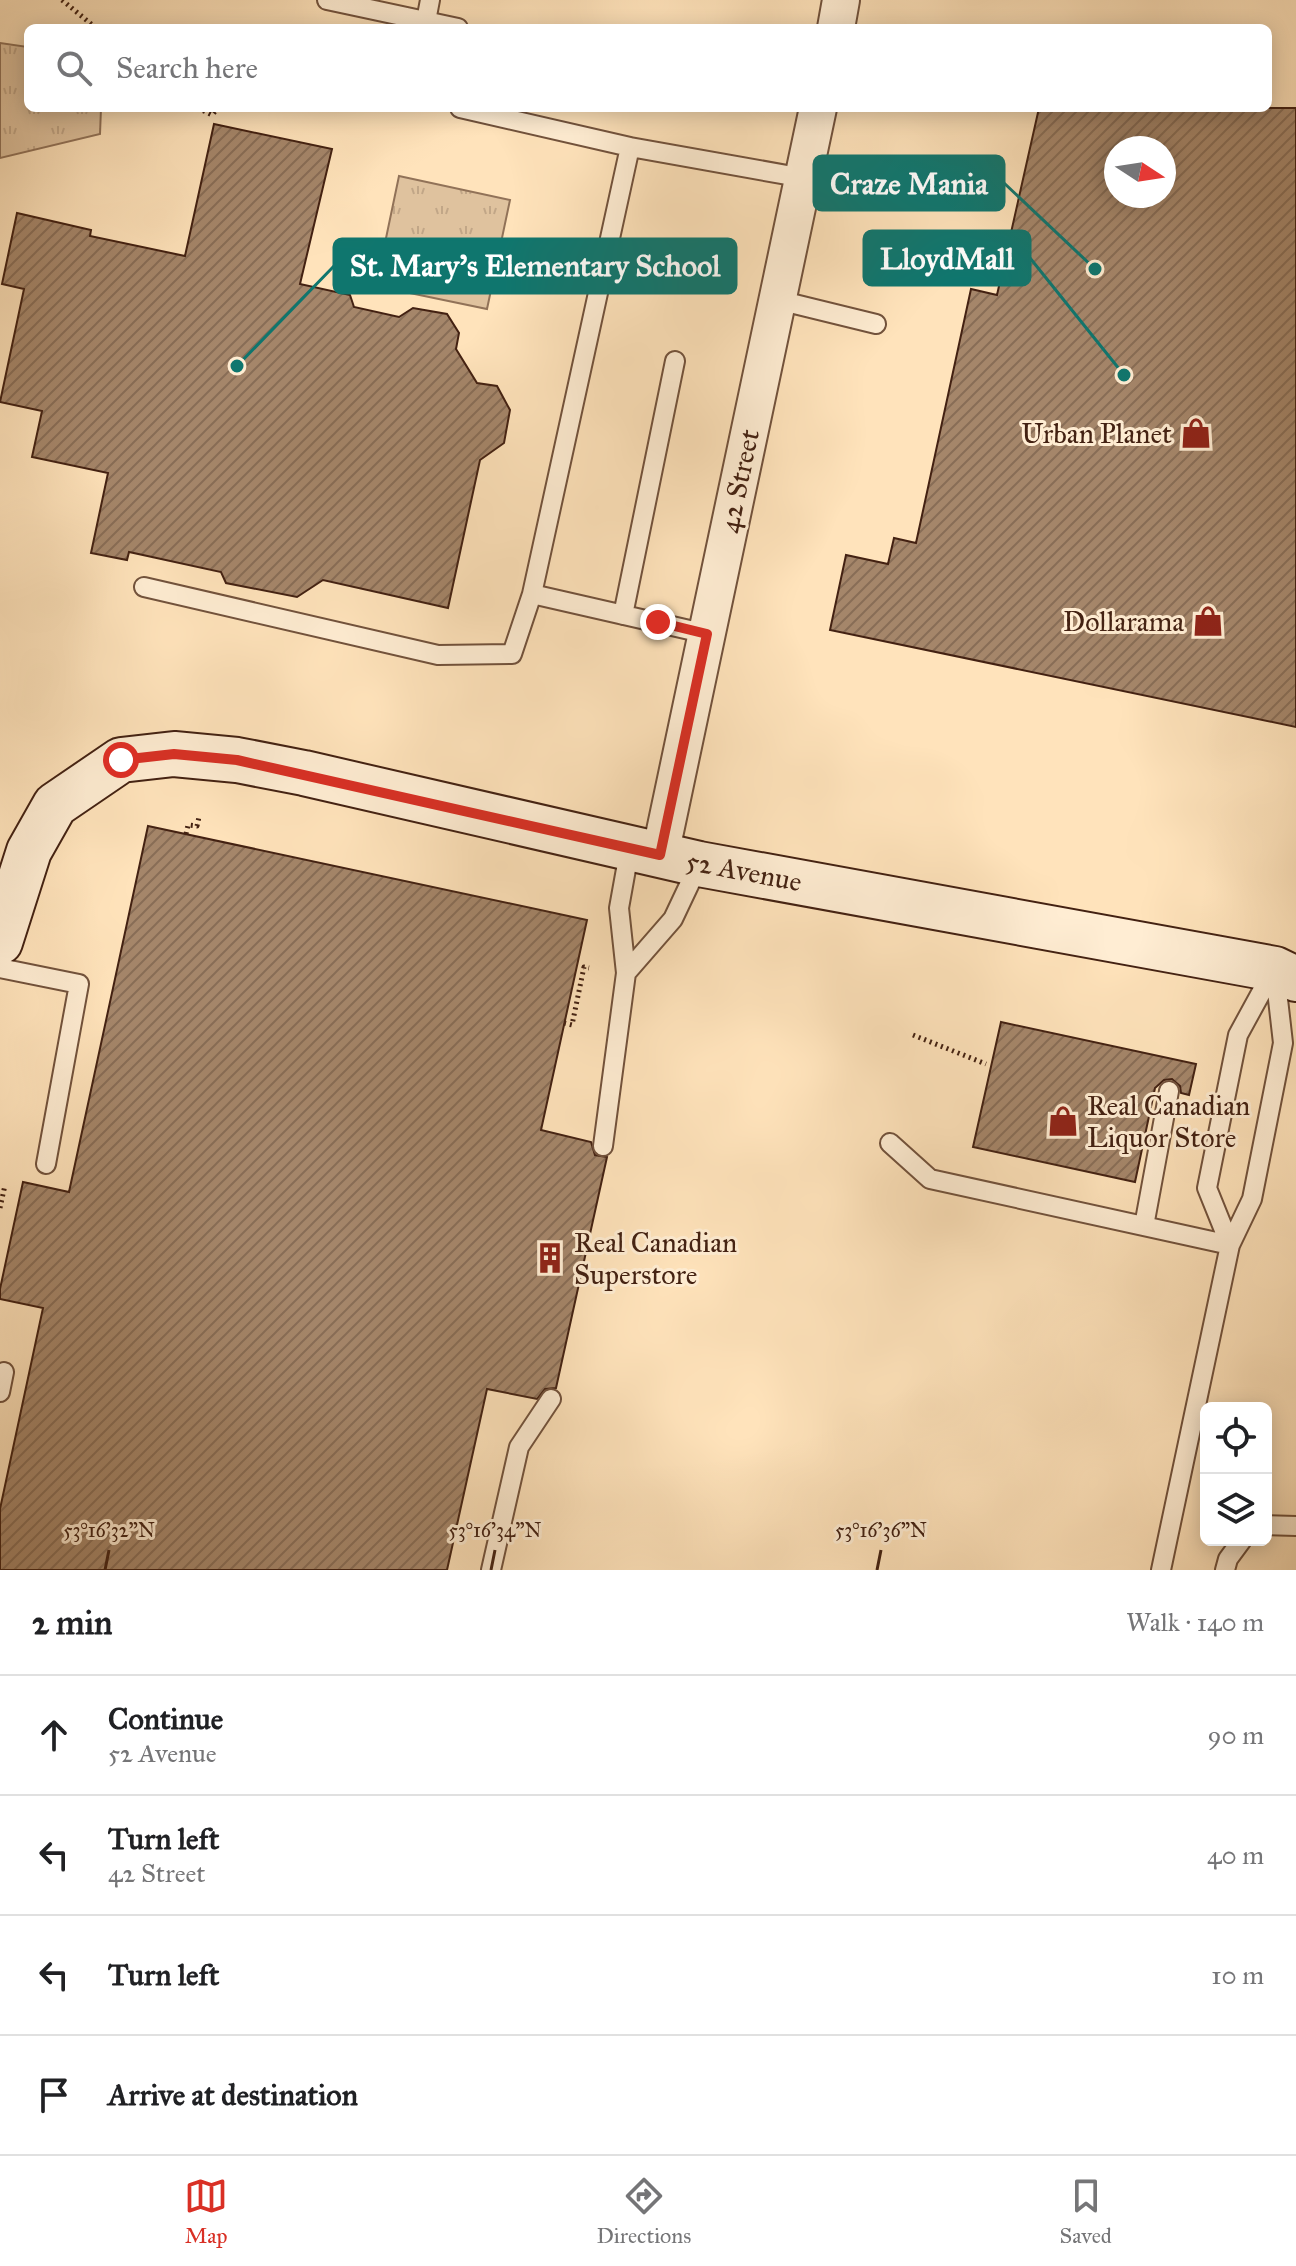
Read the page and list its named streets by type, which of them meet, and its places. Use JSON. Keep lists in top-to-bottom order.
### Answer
{
  "streets": {
    "street": ["42 Street", "52 Avenue"]
  },
  "crossings": [
    ["42 Street", "52 Avenue"]
  ],
  "places": {
    "other": ["Craze Mania", "St. Mary's Elementary School", "LloydMall"],
    "shop": ["Urban Planet", "Dollarama", "Real Canadian Liquor Store"],
    "building": ["Real Canadian Superstore"]
  },
  "north": "right",
  "page": {
    "search": "Search here",
    "heading": ["2 min", "Walk · 140 m"],
    "list": [
      ["Continue", "52 Avenue", "90 m"],
      ["Turn left", "42 Street", "40 m"],
      ["Turn left", "10 m"],
      "Arrive at destination"
    ],
    "nav": ["Map", "Directions", "Saved"]
  },
  "coordinates": ["53°16'32\"N", "53°16'34\"N", "53°16'36\"N"]
}
